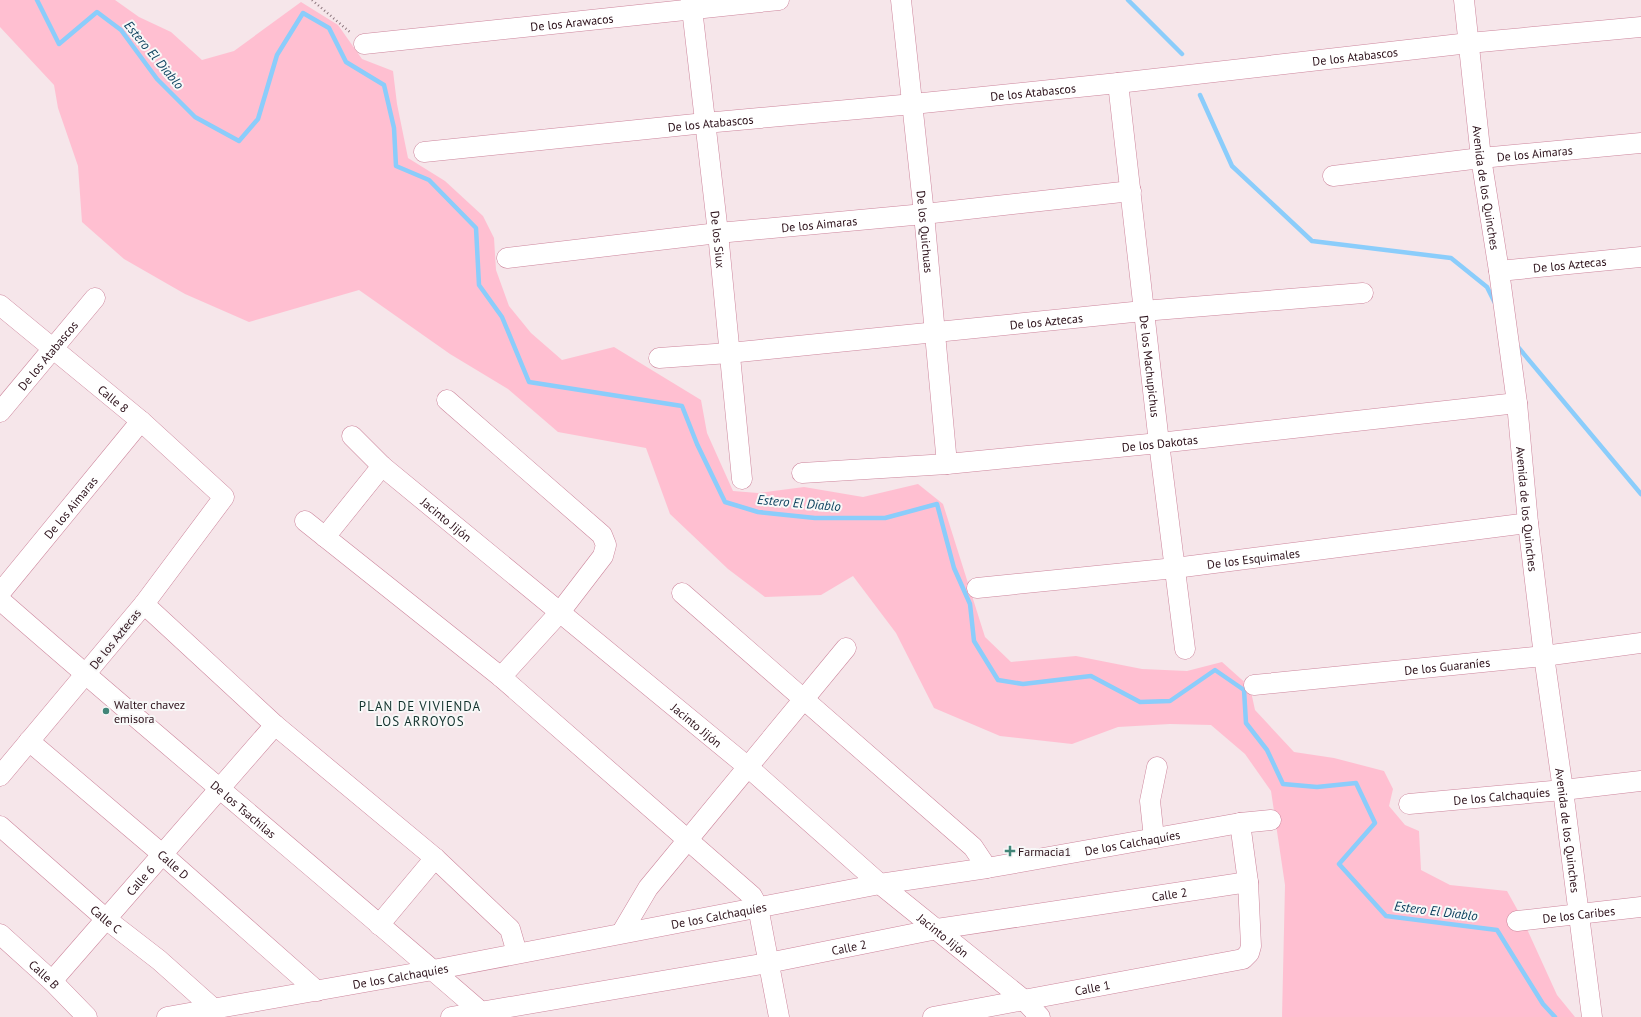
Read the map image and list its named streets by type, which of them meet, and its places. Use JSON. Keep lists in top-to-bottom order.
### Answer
{
  "streets": {
    "street": [
      "De los Arawacos",
      "De los Atabascos",
      "De los Aimaras",
      "Avenida de los Quinches",
      "De los Quichuas",
      "De los Siux",
      "De los Aztecas",
      "De los Machupichus",
      "Calle 8",
      "De los Dakotas",
      "Jacinto Jijón",
      "De los Esquimales",
      "De los Guaraníes",
      "De los Calchaquíes",
      "De los Tsachilas",
      "Calle D",
      "Calle 6",
      "Calle 2",
      "De los Caribes",
      "Calle C",
      "Calle B",
      "Calle 1"
    ]
  },
  "crossings": [
    ["De los Arawacos", "De los Siux"],
    ["De los Atabascos", "Avenida de los Quinches"],
    ["De los Atabascos", "De los Quichuas"],
    ["De los Atabascos", "De los Siux"],
    ["De los Atabascos", "De los Machupichus"],
    ["De los Atabascos", "Calle 8"],
    ["De los Aimaras", "Avenida de los Quinches"],
    ["De los Aimaras", "De los Quichuas"],
    ["De los Aimaras", "De los Siux"],
    ["De los Aimaras", "De los Machupichus"],
    ["De los Aimaras", "Calle 8"],
    ["Avenida de los Quinches", "De los Aztecas"],
    ["Avenida de los Quinches", "De los Dakotas"],
    ["Avenida de los Quinches", "De los Esquimales"],
    ["Avenida de los Quinches", "De los Guaraníes"],
    ["Avenida de los Quinches", "De los Calchaquíes"],
    ["Avenida de los Quinches", "De los Caribes"],
    ["De los Quichuas", "De los Aztecas"],
    ["De los Quichuas", "De los Dakotas"],
    ["De los Siux", "De los Aztecas"],
    ["De los Aztecas", "De los Machupichus"],
    ["De los Aztecas", "Calle 8"],
    ["De los Aztecas", "De los Tsachilas"],
    ["De los Aztecas", "Calle D"],
    ["De los Machupichus", "De los Dakotas"],
    ["De los Machupichus", "De los Esquimales"],
    ["Jacinto Jijón", "De los Calchaquíes"],
    ["Jacinto Jijón", "Calle 2"],
    ["Jacinto Jijón", "Calle 1"],
    ["De los Calchaquíes", "De los Tsachilas"],
    ["De los Calchaquíes", "Calle D"],
    ["De los Calchaquíes", "Calle C"],
    ["De los Tsachilas", "Calle 6"],
    ["De los Tsachilas", "Calle 2"],
    ["Calle D", "Calle 6"],
    ["Calle 6", "Calle C"],
    ["Calle 6", "Calle B"],
    ["Calle 2", "Calle 1"]
  ],
  "districts": ["PLAN DE VIVIENDA LOS ARROYOS"],
  "water": ["Estero El Diablo"],
  "places": {
    "other": ["Walter chavez emisora"],
    "health": ["Farmacia1"]
  }
}
